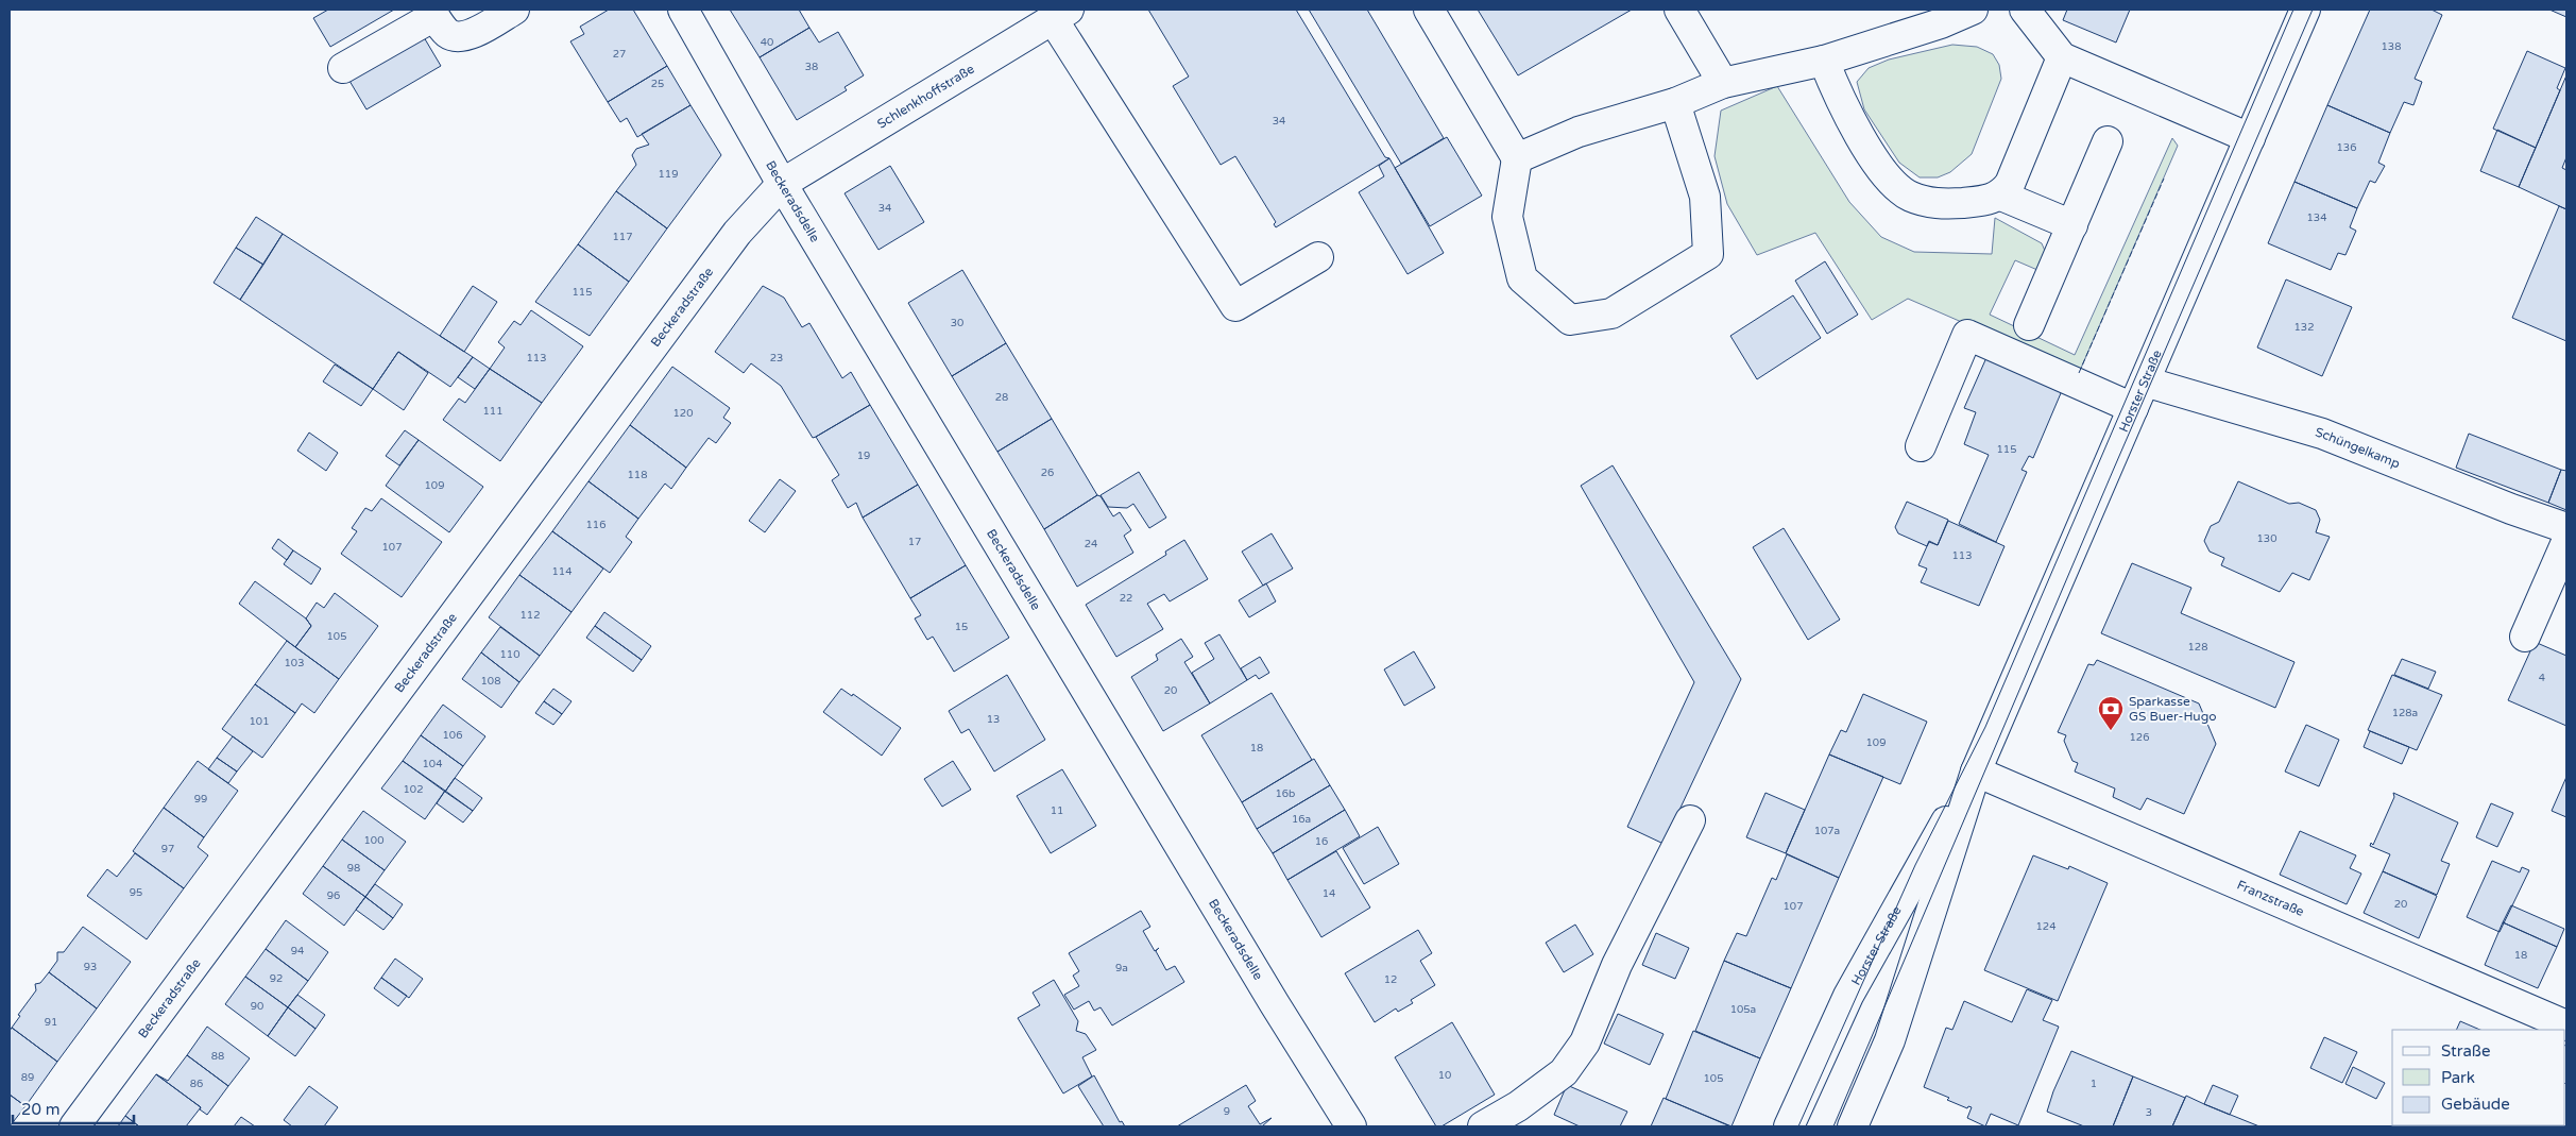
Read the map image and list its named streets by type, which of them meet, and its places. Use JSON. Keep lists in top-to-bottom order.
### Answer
{
  "streets": {
    "street": [
      "Schlenkhoffstraße",
      "Beckeradsdelle",
      "Beckeradstraße",
      "Horster Straße",
      "Schüngelkamp",
      "Franzstraße"
    ]
  },
  "crossings": [
    ["Schlenkhoffstraße", "Beckeradsdelle"],
    ["Schlenkhoffstraße", "Beckeradstraße"],
    ["Beckeradsdelle", "Beckeradstraße"],
    ["Horster Straße", "Schüngelkamp"],
    ["Horster Straße", "Franzstraße"]
  ],
  "places": {
    "bank": ["Sparkasse GS Buer-Hugo"]
  },
  "house_numbers": [
    "40",
    "138",
    "27",
    "38",
    "25",
    "34",
    "136",
    "119",
    "34",
    "134",
    "117",
    "115",
    "30",
    "132",
    "113",
    "23",
    "28",
    "111",
    "120",
    "115",
    "19",
    "26",
    "118",
    "109",
    "116",
    "130",
    "17",
    "24",
    "107",
    "113",
    "114",
    "22",
    "112",
    "15",
    "105",
    "128",
    "110",
    "103",
    "4",
    "108",
    "20",
    "128a",
    "13",
    "101",
    "106",
    "126",
    "109",
    "18",
    "104",
    "102",
    "16b",
    "99",
    "11",
    "16a",
    "107a",
    "100",
    "16",
    "97",
    "98",
    "95",
    "14",
    "96",
    "20",
    "107",
    "124",
    "94",
    "18",
    "93",
    "9a",
    "92",
    "12",
    "90",
    "105a",
    "91",
    "88",
    "10",
    "89",
    "105",
    "86",
    "1",
    "9",
    "3"
  ],
  "legend": ["Straße", "Park", "Gebäude"],
  "scale_bar": "20 m"
}
